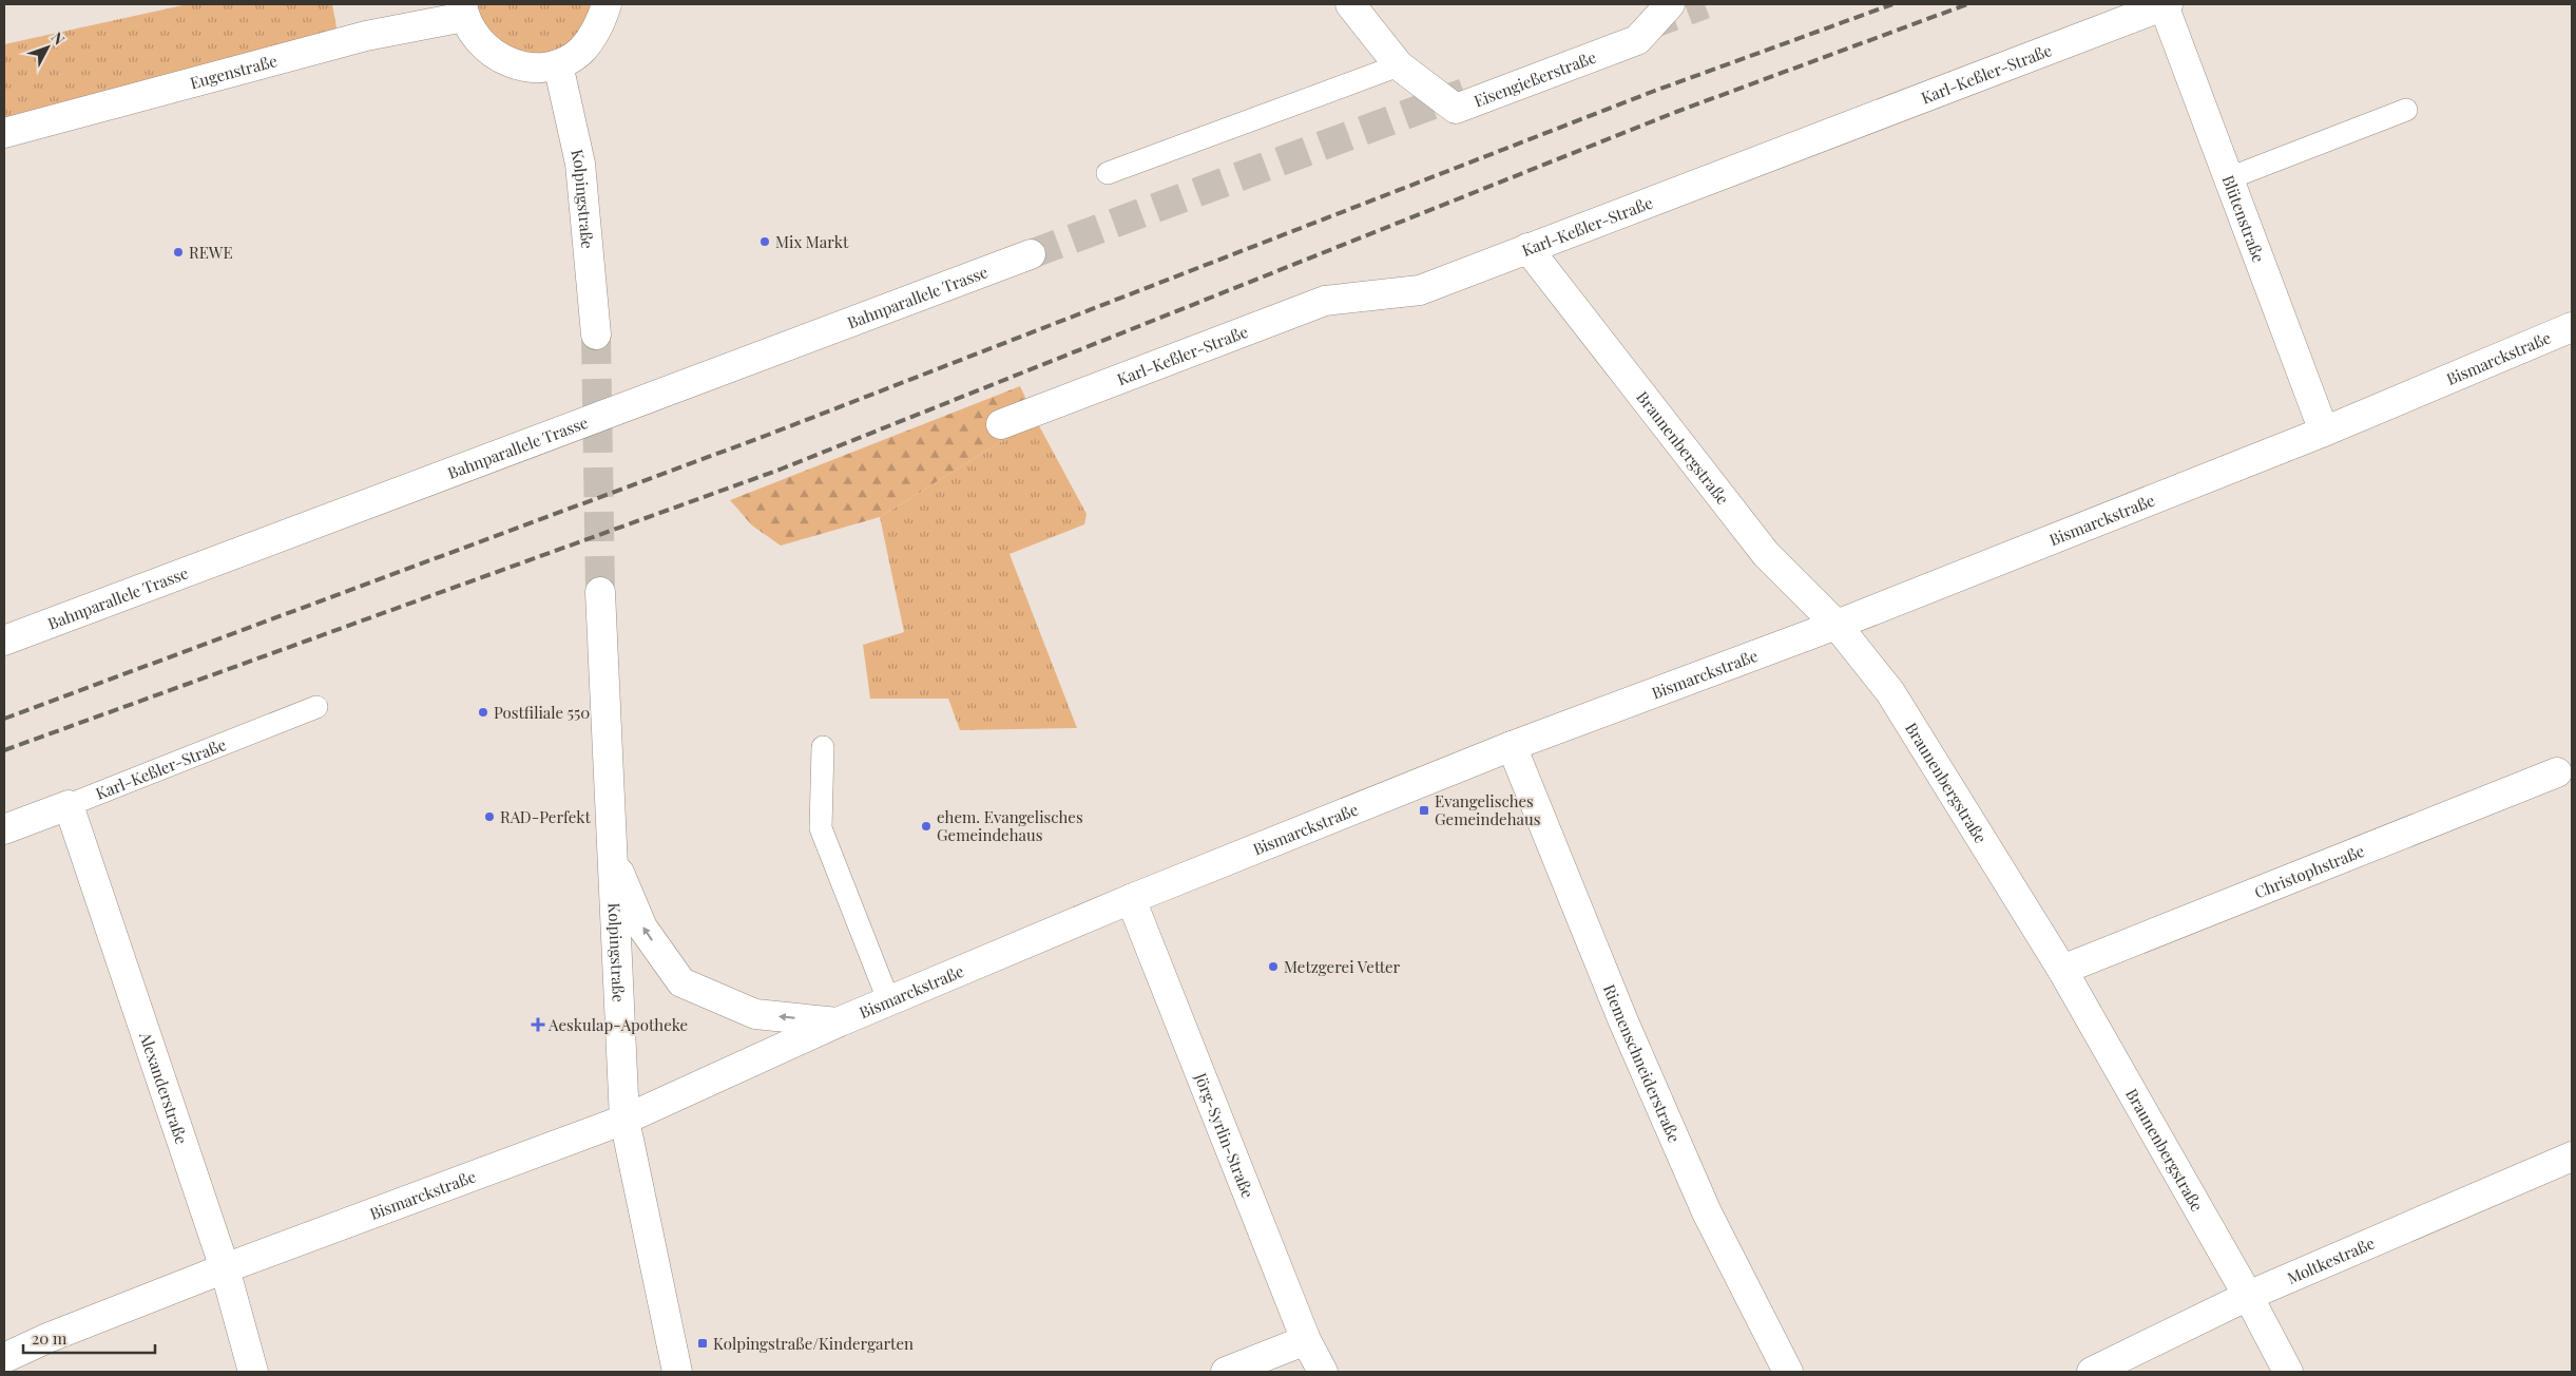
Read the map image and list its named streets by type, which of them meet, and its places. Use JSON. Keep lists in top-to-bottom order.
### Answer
{
  "streets": {
    "street": [
      "Eugenstraße",
      "Karl-Keßler-Straße",
      "Eisengießerstraße",
      "Kolpingstraße",
      "Blütenstraße",
      "Bahnparallele Trasse",
      "Bismarckstraße",
      "Braunenbergstraße",
      "Christophstraße",
      "Riemenschneiderstraße",
      "Alexanderstraße",
      "Jörg-Syrlin-Straße",
      "Moltkestraße"
    ]
  },
  "crossings": [
    ["Karl-Keßler-Straße", "Blütenstraße"],
    ["Karl-Keßler-Straße", "Braunenbergstraße"],
    ["Karl-Keßler-Straße", "Alexanderstraße"],
    ["Kolpingstraße", "Bismarckstraße"],
    ["Blütenstraße", "Bismarckstraße"],
    ["Bismarckstraße", "Braunenbergstraße"],
    ["Bismarckstraße", "Riemenschneiderstraße"],
    ["Bismarckstraße", "Alexanderstraße"],
    ["Bismarckstraße", "Jörg-Syrlin-Straße"],
    ["Braunenbergstraße", "Christophstraße"],
    ["Braunenbergstraße", "Moltkestraße"]
  ],
  "places": {
    "other": [
      "Mix Markt",
      "REWE",
      "Postfiliale 550",
      "RAD-Perfekt",
      "ehem. Evangelisches Gemeindehaus",
      "Metzgerei Vetter"
    ],
    "transit": ["Evangelisches Gemeindehaus", "Kolpingstraße/Kindergarten"],
    "health": ["Aeskulap-Apotheke"]
  },
  "scale_bar": "20 m",
  "north": "top right"
}
